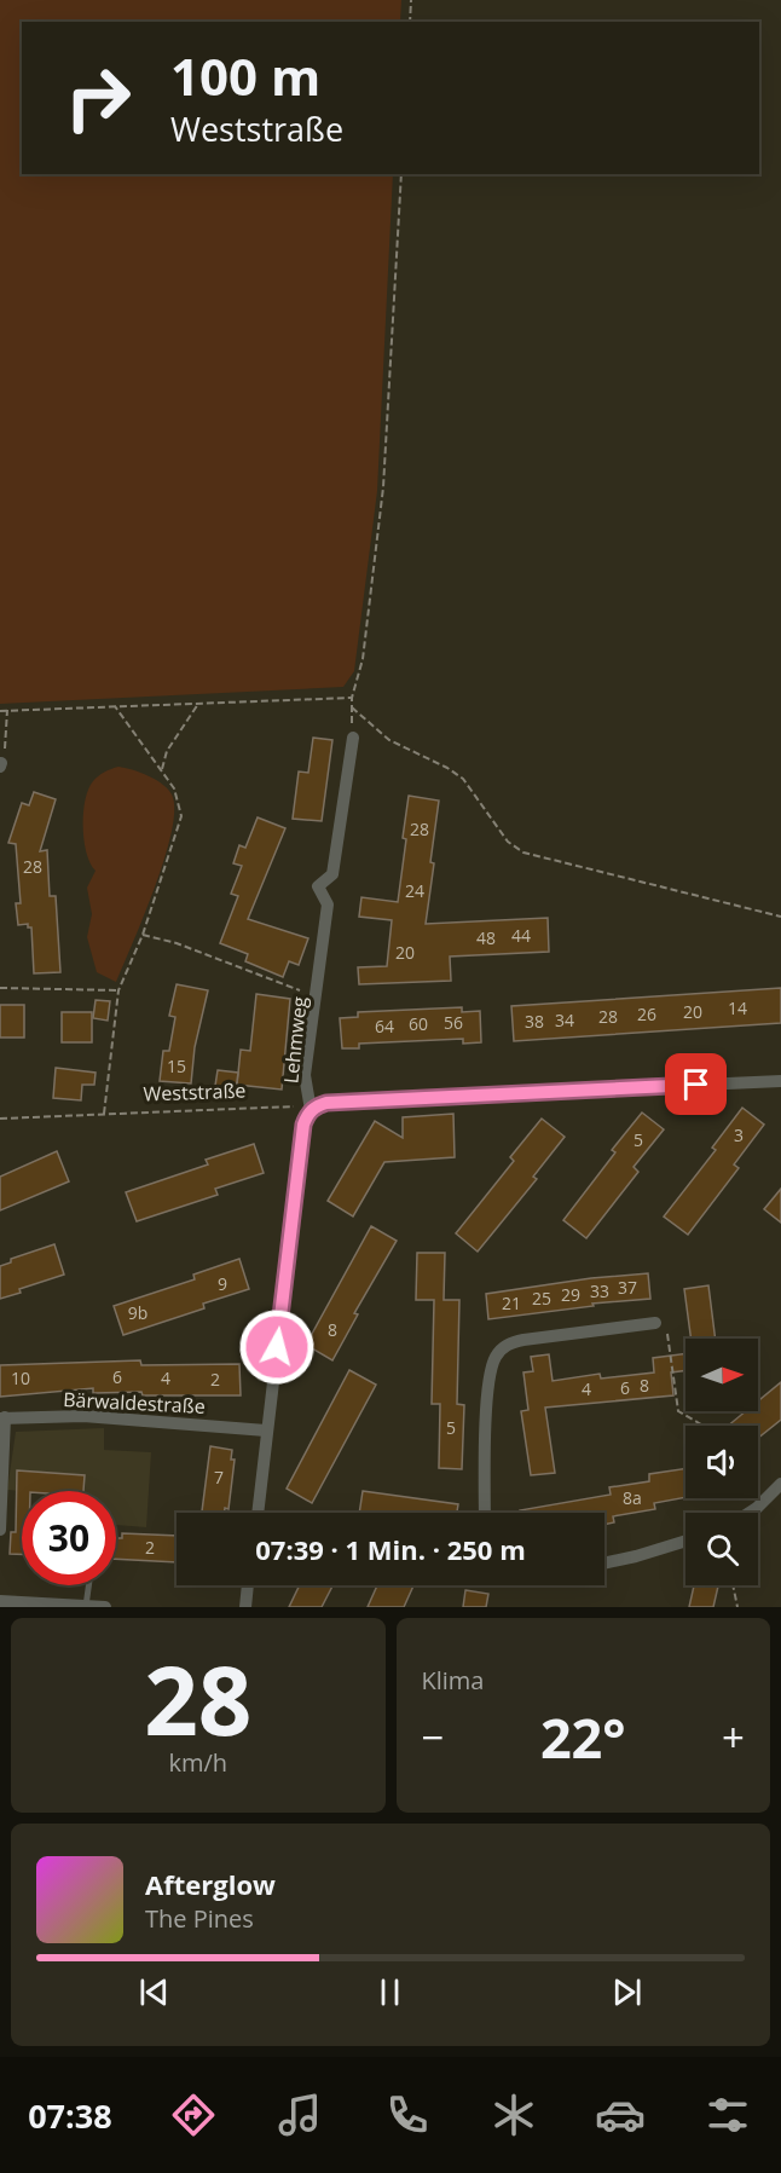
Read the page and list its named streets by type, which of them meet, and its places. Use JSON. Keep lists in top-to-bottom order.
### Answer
{
  "streets": {
    "street": ["Lehmweg", "Bärwaldestraße"],
    "path": ["Weststraße"]
  },
  "crossings": [
    ["Lehmweg", "Weststraße"],
    ["Lehmweg", "Bärwaldestraße"]
  ],
  "house_numbers": [
    "28",
    "28",
    "24",
    "44",
    "48",
    "20",
    "14",
    "20",
    "26",
    "28",
    "34",
    "38",
    "56",
    "60",
    "64",
    "15",
    "3",
    "5",
    "9",
    "37",
    "33",
    "29",
    "25",
    "21",
    "9b",
    "8",
    "6",
    "10",
    "4",
    "2",
    "8",
    "6",
    "4",
    "5",
    "7",
    "8a",
    "2"
  ],
  "north": "right",
  "page": {
    "turn": ["100 m", "Weststraße"],
    "limit": "30",
    "trip": "07:39 · 1 Min. · 250 m",
    "tile": [
      ["28", "km/h"],
      "Klima"
    ],
    "heat": ["−", "22°", "+"],
    "song": ["Afterglow", "The Pines"],
    "tabs": "07:38"
  }
}
